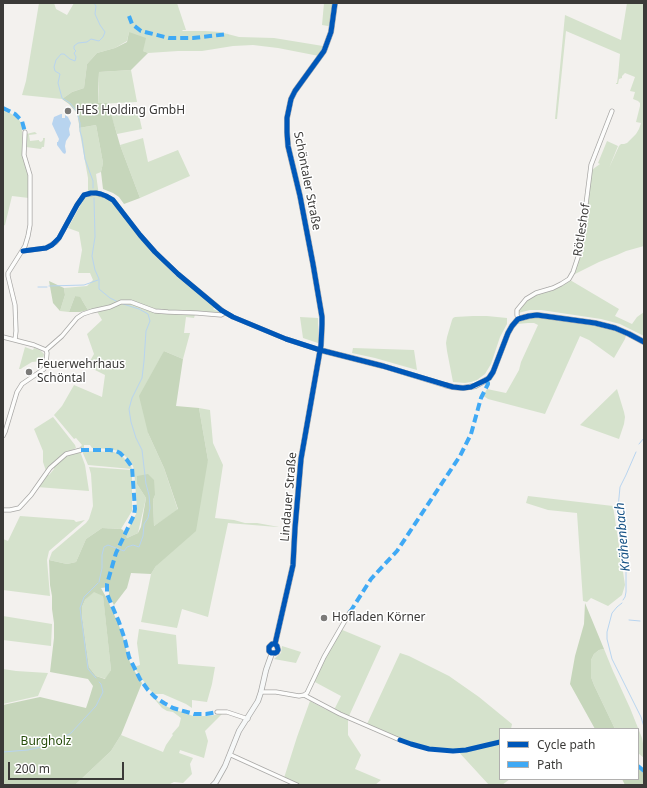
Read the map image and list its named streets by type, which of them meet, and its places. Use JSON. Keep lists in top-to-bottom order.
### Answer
{
  "streets": {
    "street": ["Schöntaler Straße", "Rötleshof", "Lindauer Straße"]
  },
  "crossings": [
    ["Schöntaler Straße", "Lindauer Straße"]
  ],
  "water": ["Krähenbach"],
  "parks": ["Burgholz"],
  "places": ["HES Holding GmbH", "Feuerwehrhaus Schöntal", "Hofladen Körner"],
  "legend": ["Cycle path", "Path"],
  "scale_bar": "200 m"
}
